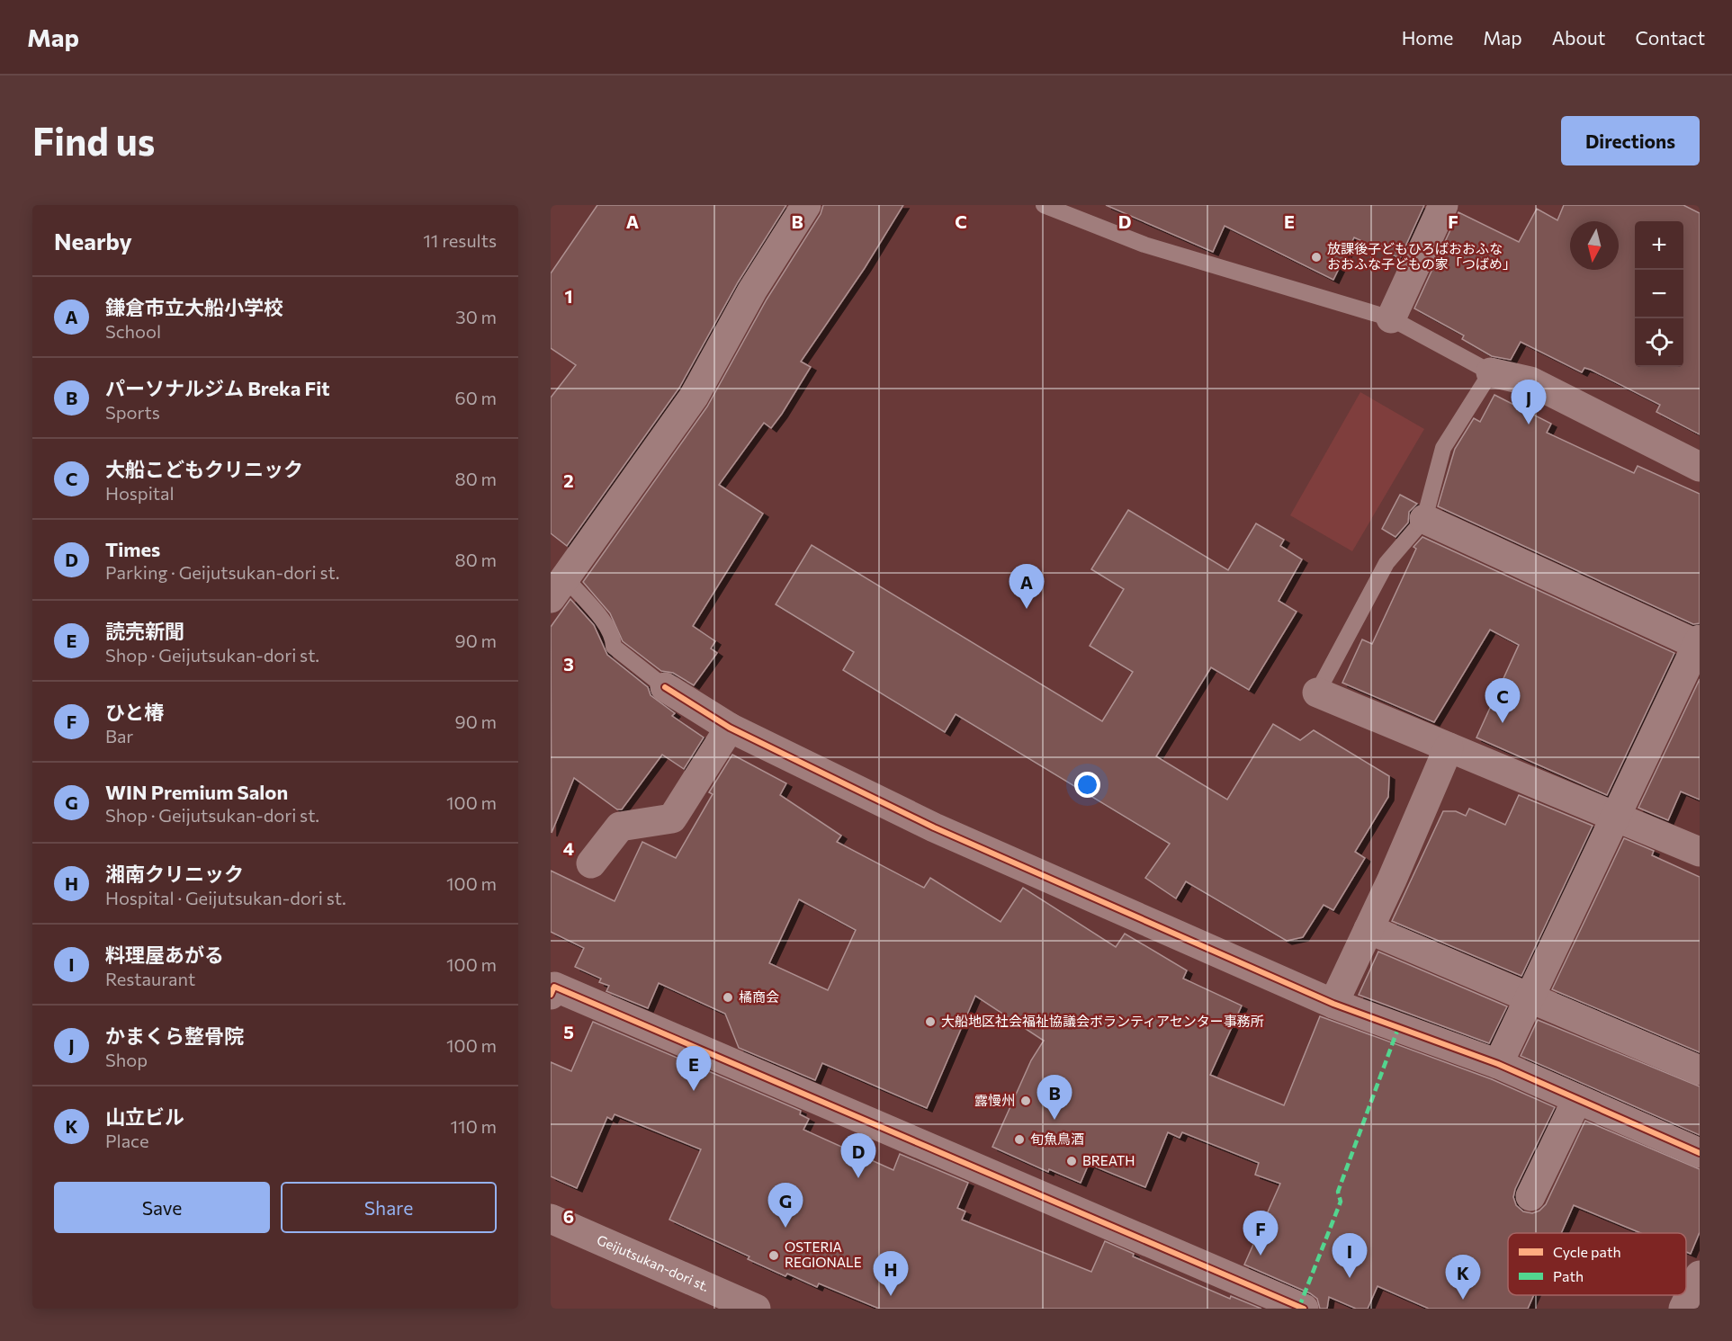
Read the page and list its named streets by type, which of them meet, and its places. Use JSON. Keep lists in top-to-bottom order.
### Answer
{
  "streets": {
    "street": ["Geijutsukan-dori st."]
  },
  "places": [
    "放課後子どもひろばおおふな おおふな子どもの家「つばめ」",
    "橘商会",
    "大船地区社会福祉協議会ボランティアセンター事務所",
    "露慢州",
    "旬魚鳥酒",
    "BREATH",
    "OSTERIA REGIONALE"
  ],
  "legend": ["Cycle path", "Path"],
  "north": "bottom",
  "page": {
    "header": "Map",
    "nav": [
      "Home",
      "Map",
      "About",
      "Contact"
    ],
    "buttons": [
      "Directions",
      ["Save", "Share"]
    ],
    "title": "Find us",
    "heading": ["Nearby", "11 results"],
    "map_buttons": ["+", "−"],
    "list": [
      {
        "mark": "A",
        "name": "鎌倉市立大船小学校",
        "note": "School",
        "value": "30 m"
      },
      {
        "mark": "B",
        "name": "パーソナルジム Breka Fit",
        "note": "Sports",
        "value": "60 m"
      },
      {
        "mark": "C",
        "name": "大船こどもクリニック",
        "note": "Hospital",
        "value": "80 m"
      },
      {
        "mark": "D",
        "name": "Times",
        "note": "Parking · Geijutsukan-dori st.",
        "value": "80 m"
      },
      {
        "mark": "E",
        "name": "読売新聞",
        "note": "Shop · Geijutsukan-dori st.",
        "value": "90 m"
      },
      {
        "mark": "F",
        "name": "ひと椿",
        "note": "Bar",
        "value": "90 m"
      },
      {
        "mark": "G",
        "name": "WIN Premium Salon",
        "note": "Shop · Geijutsukan-dori st.",
        "value": "100 m"
      },
      {
        "mark": "H",
        "name": "湘南クリニック",
        "note": "Hospital · Geijutsukan-dori st.",
        "value": "100 m"
      },
      {
        "mark": "I",
        "name": "料理屋あがる",
        "note": "Restaurant",
        "value": "100 m"
      },
      {
        "mark": "J",
        "name": "かまくら整骨院",
        "note": "Shop",
        "value": "100 m"
      },
      {
        "mark": "K",
        "name": "山立ビル",
        "note": "Place",
        "value": "110 m"
      }
    ],
    "pins": [
      "J",
      "A",
      "C",
      "E",
      "B",
      "D",
      "G",
      "F",
      "I",
      "H",
      "K"
    ]
  },
  "grid": {
    "columns": [
      "A",
      "B",
      "C",
      "D",
      "E",
      "F"
    ],
    "rows": [
      "1",
      "2",
      "3",
      "4",
      "5",
      "6"
    ]
  }
}
